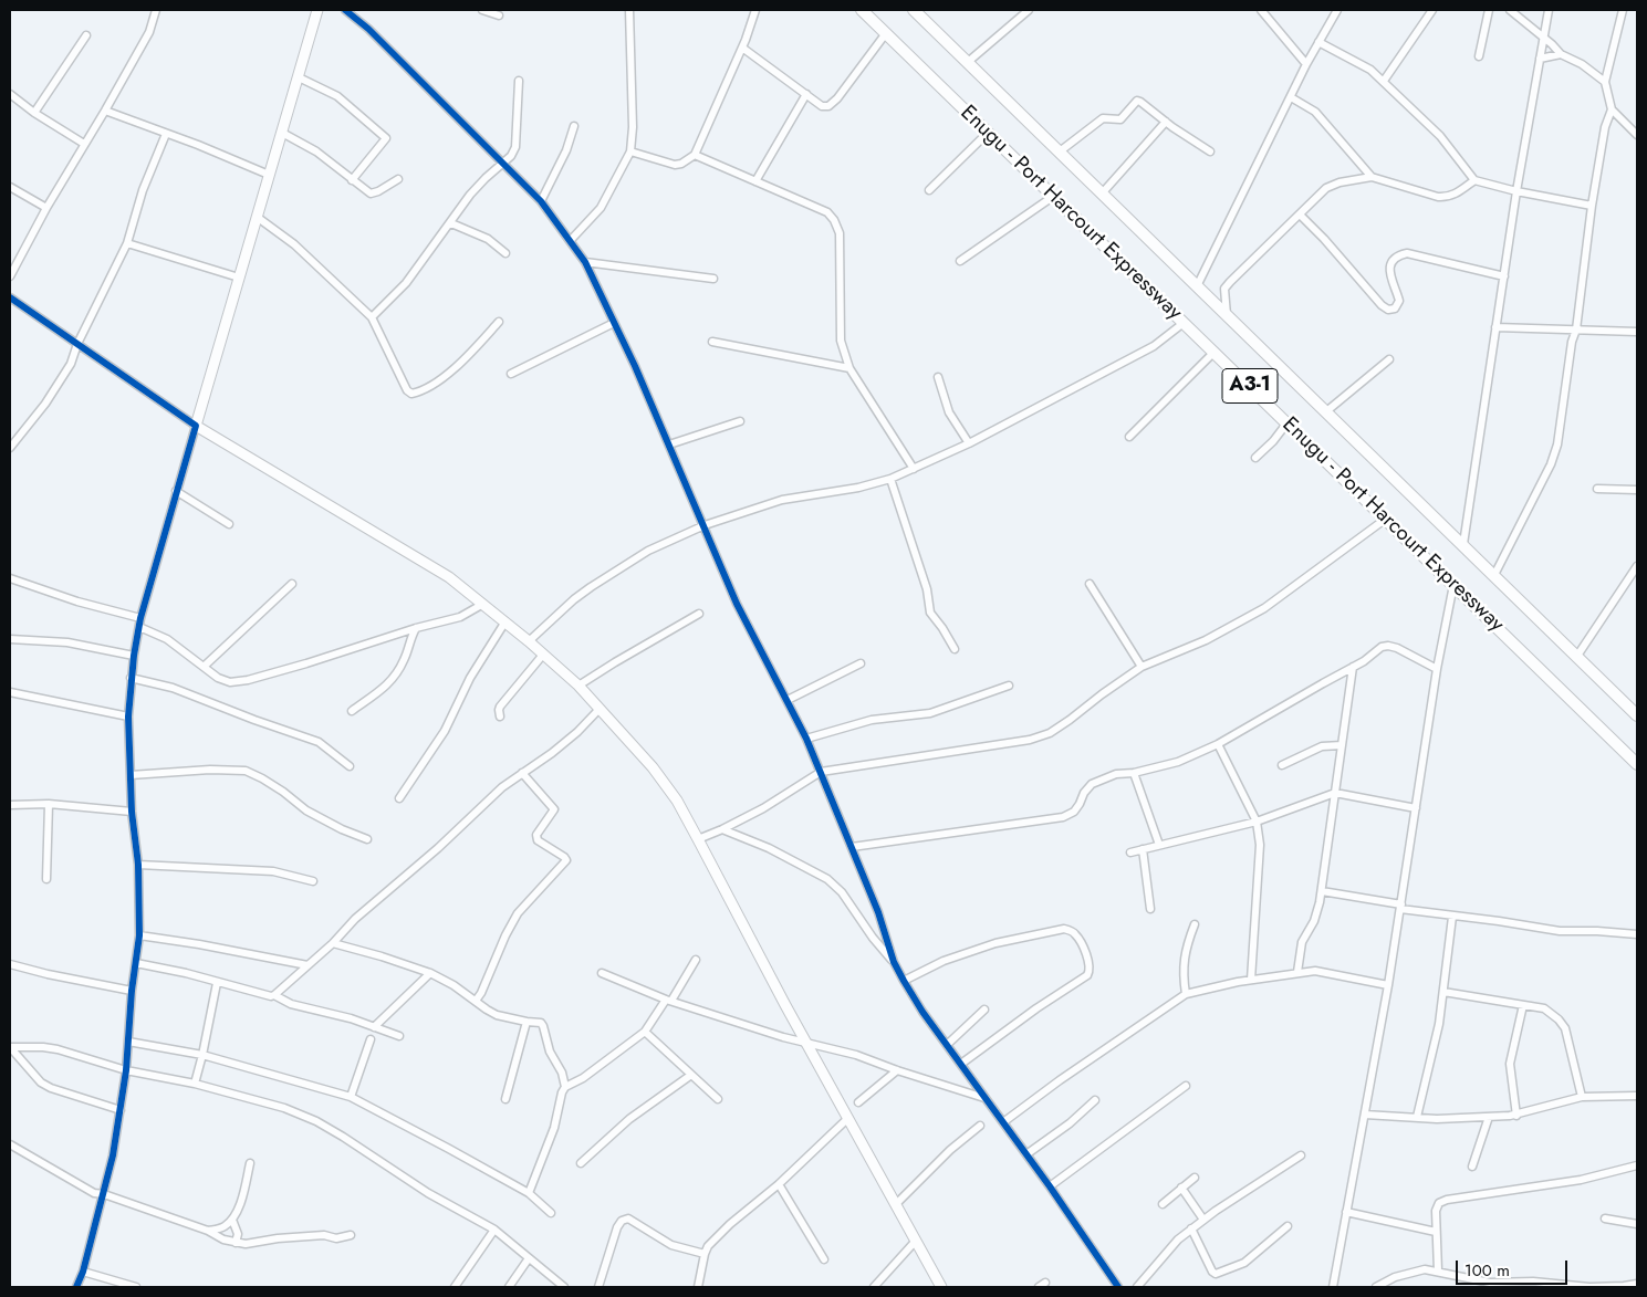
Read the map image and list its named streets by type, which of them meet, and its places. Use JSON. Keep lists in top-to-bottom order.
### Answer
{
  "streets": {
    "highway": ["Enugu - Port Harcourt Expressway", "A3-1"]
  },
  "scale_bar": "100 m"
}
